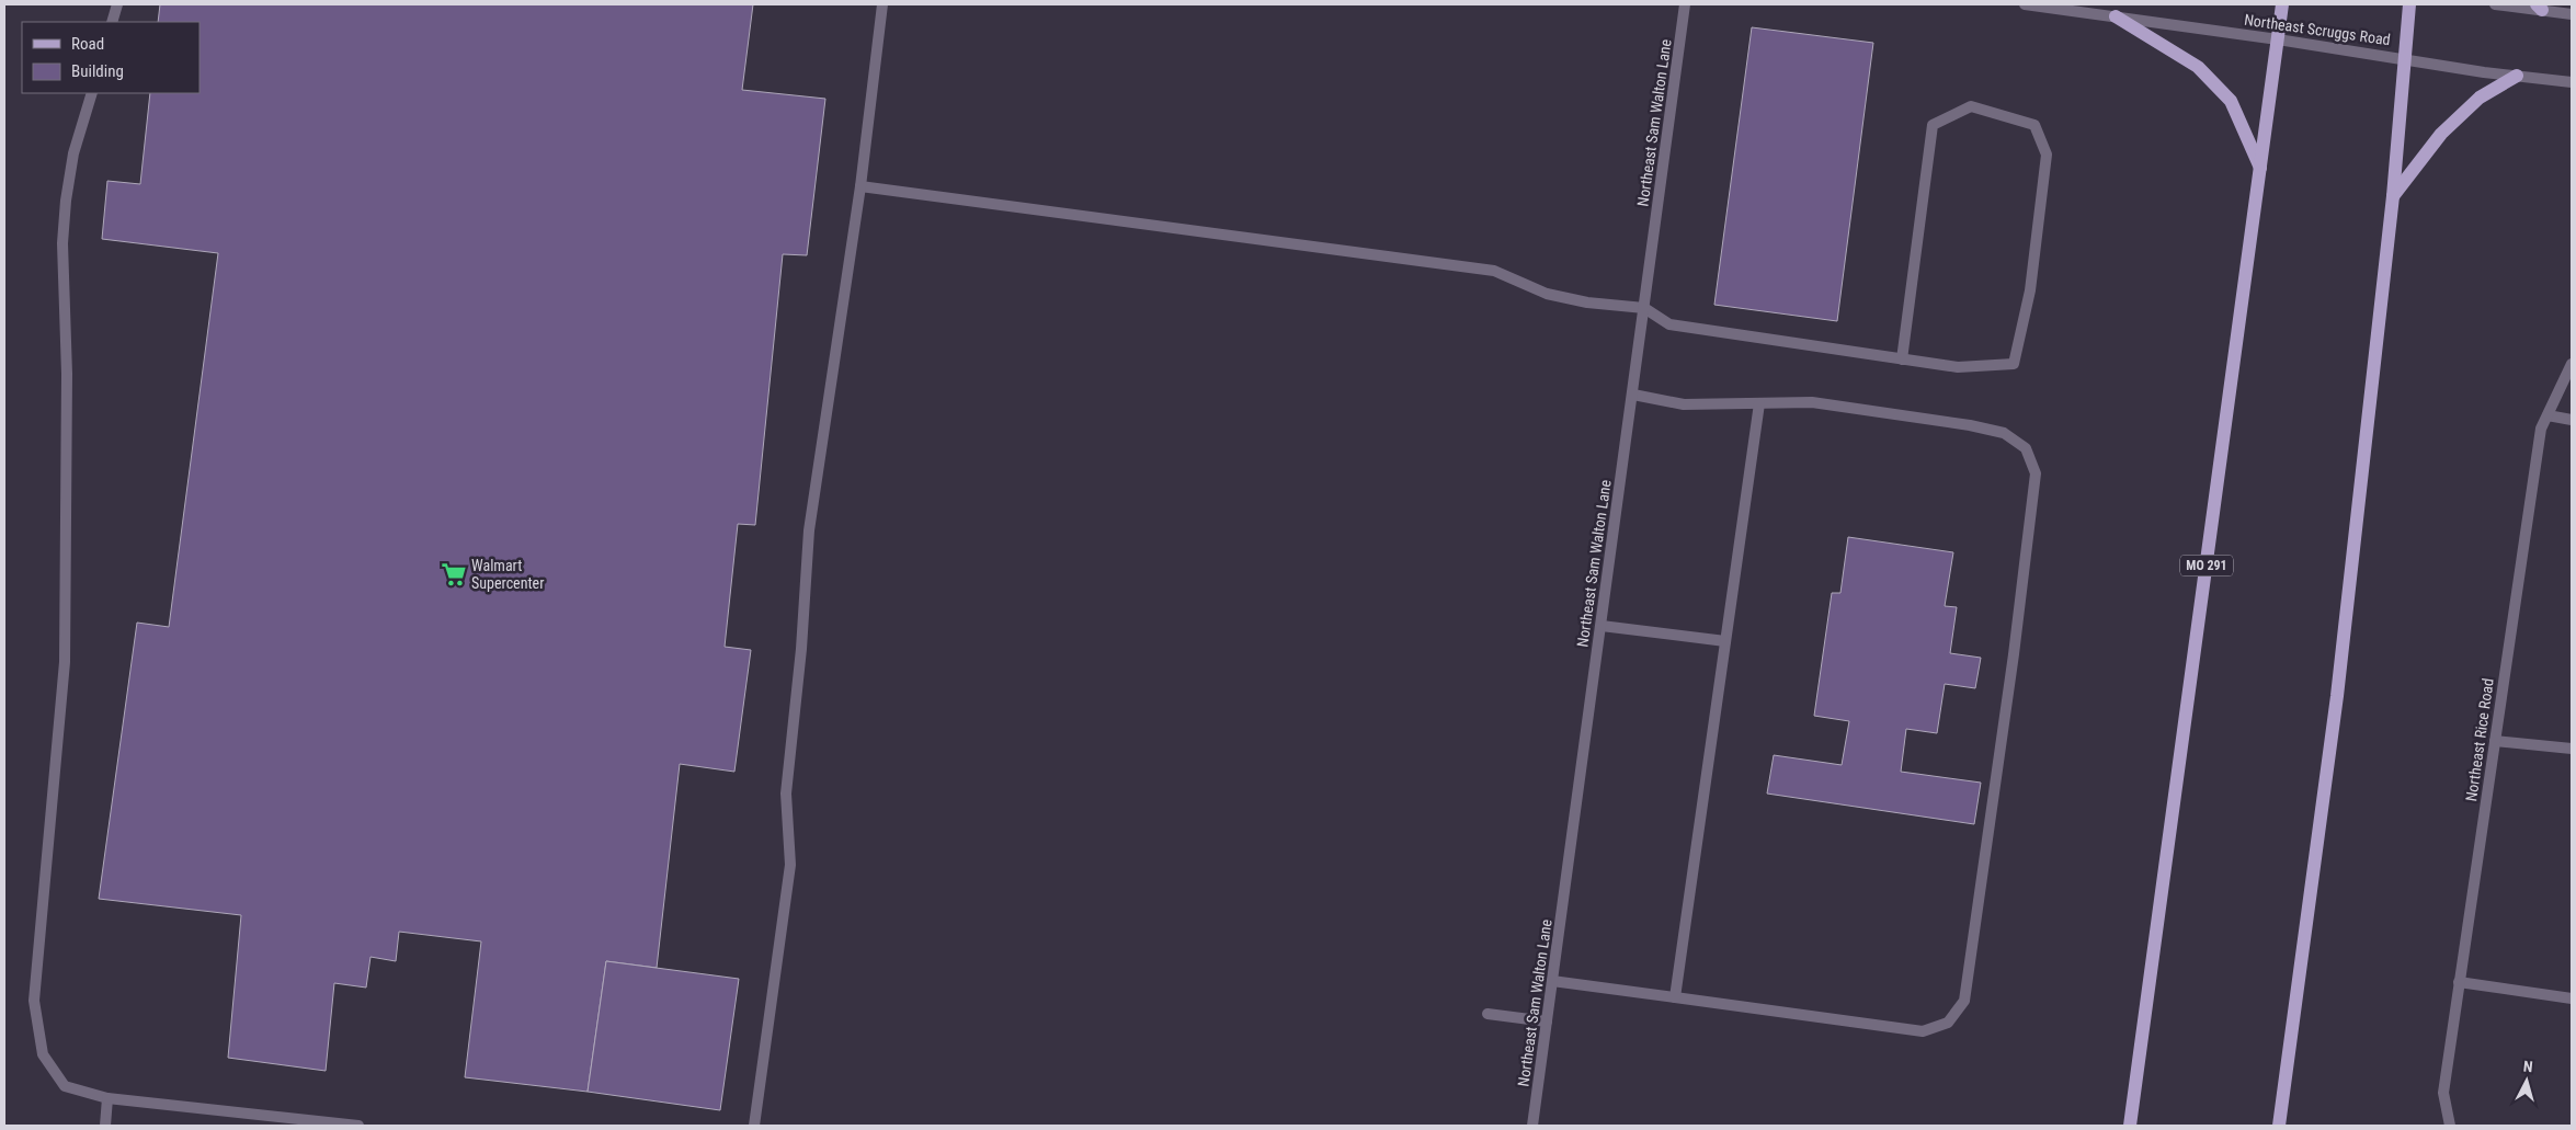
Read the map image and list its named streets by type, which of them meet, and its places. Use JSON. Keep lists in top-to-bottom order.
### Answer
{
  "streets": {
    "main road": ["MO 291"],
    "street": ["Northeast Scruggs Road", "Northeast Sam Walton Lane", "Northeast Rice Road"]
  },
  "crossings": [
    ["Northeast Scruggs Road", "MO 291"]
  ],
  "places": {
    "supermarket": ["Walmart Supercenter"]
  },
  "legend": ["Road", "Building"],
  "north": "top"
}
